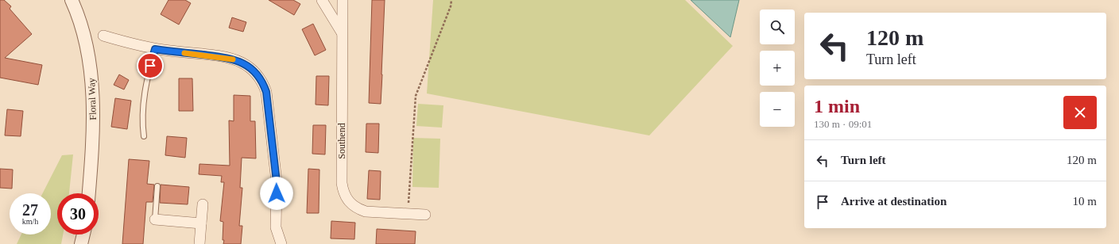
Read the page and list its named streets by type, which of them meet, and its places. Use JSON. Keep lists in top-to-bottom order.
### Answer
{
  "streets": {
    "street": ["Floral Way", "Southend"]
  },
  "page": {
    "map_buttons": ["+", "−"],
    "turn": ["120 m", "Turn left"],
    "heading": ["1 min", "130 m · 09:01"],
    "list": [
      {
        "name": "Turn left",
        "value": "120 m"
      },
      {
        "name": "Arrive at destination",
        "value": "10 m"
      }
    ],
    "speed": "27 km/h",
    "limit": "30"
  }
}
